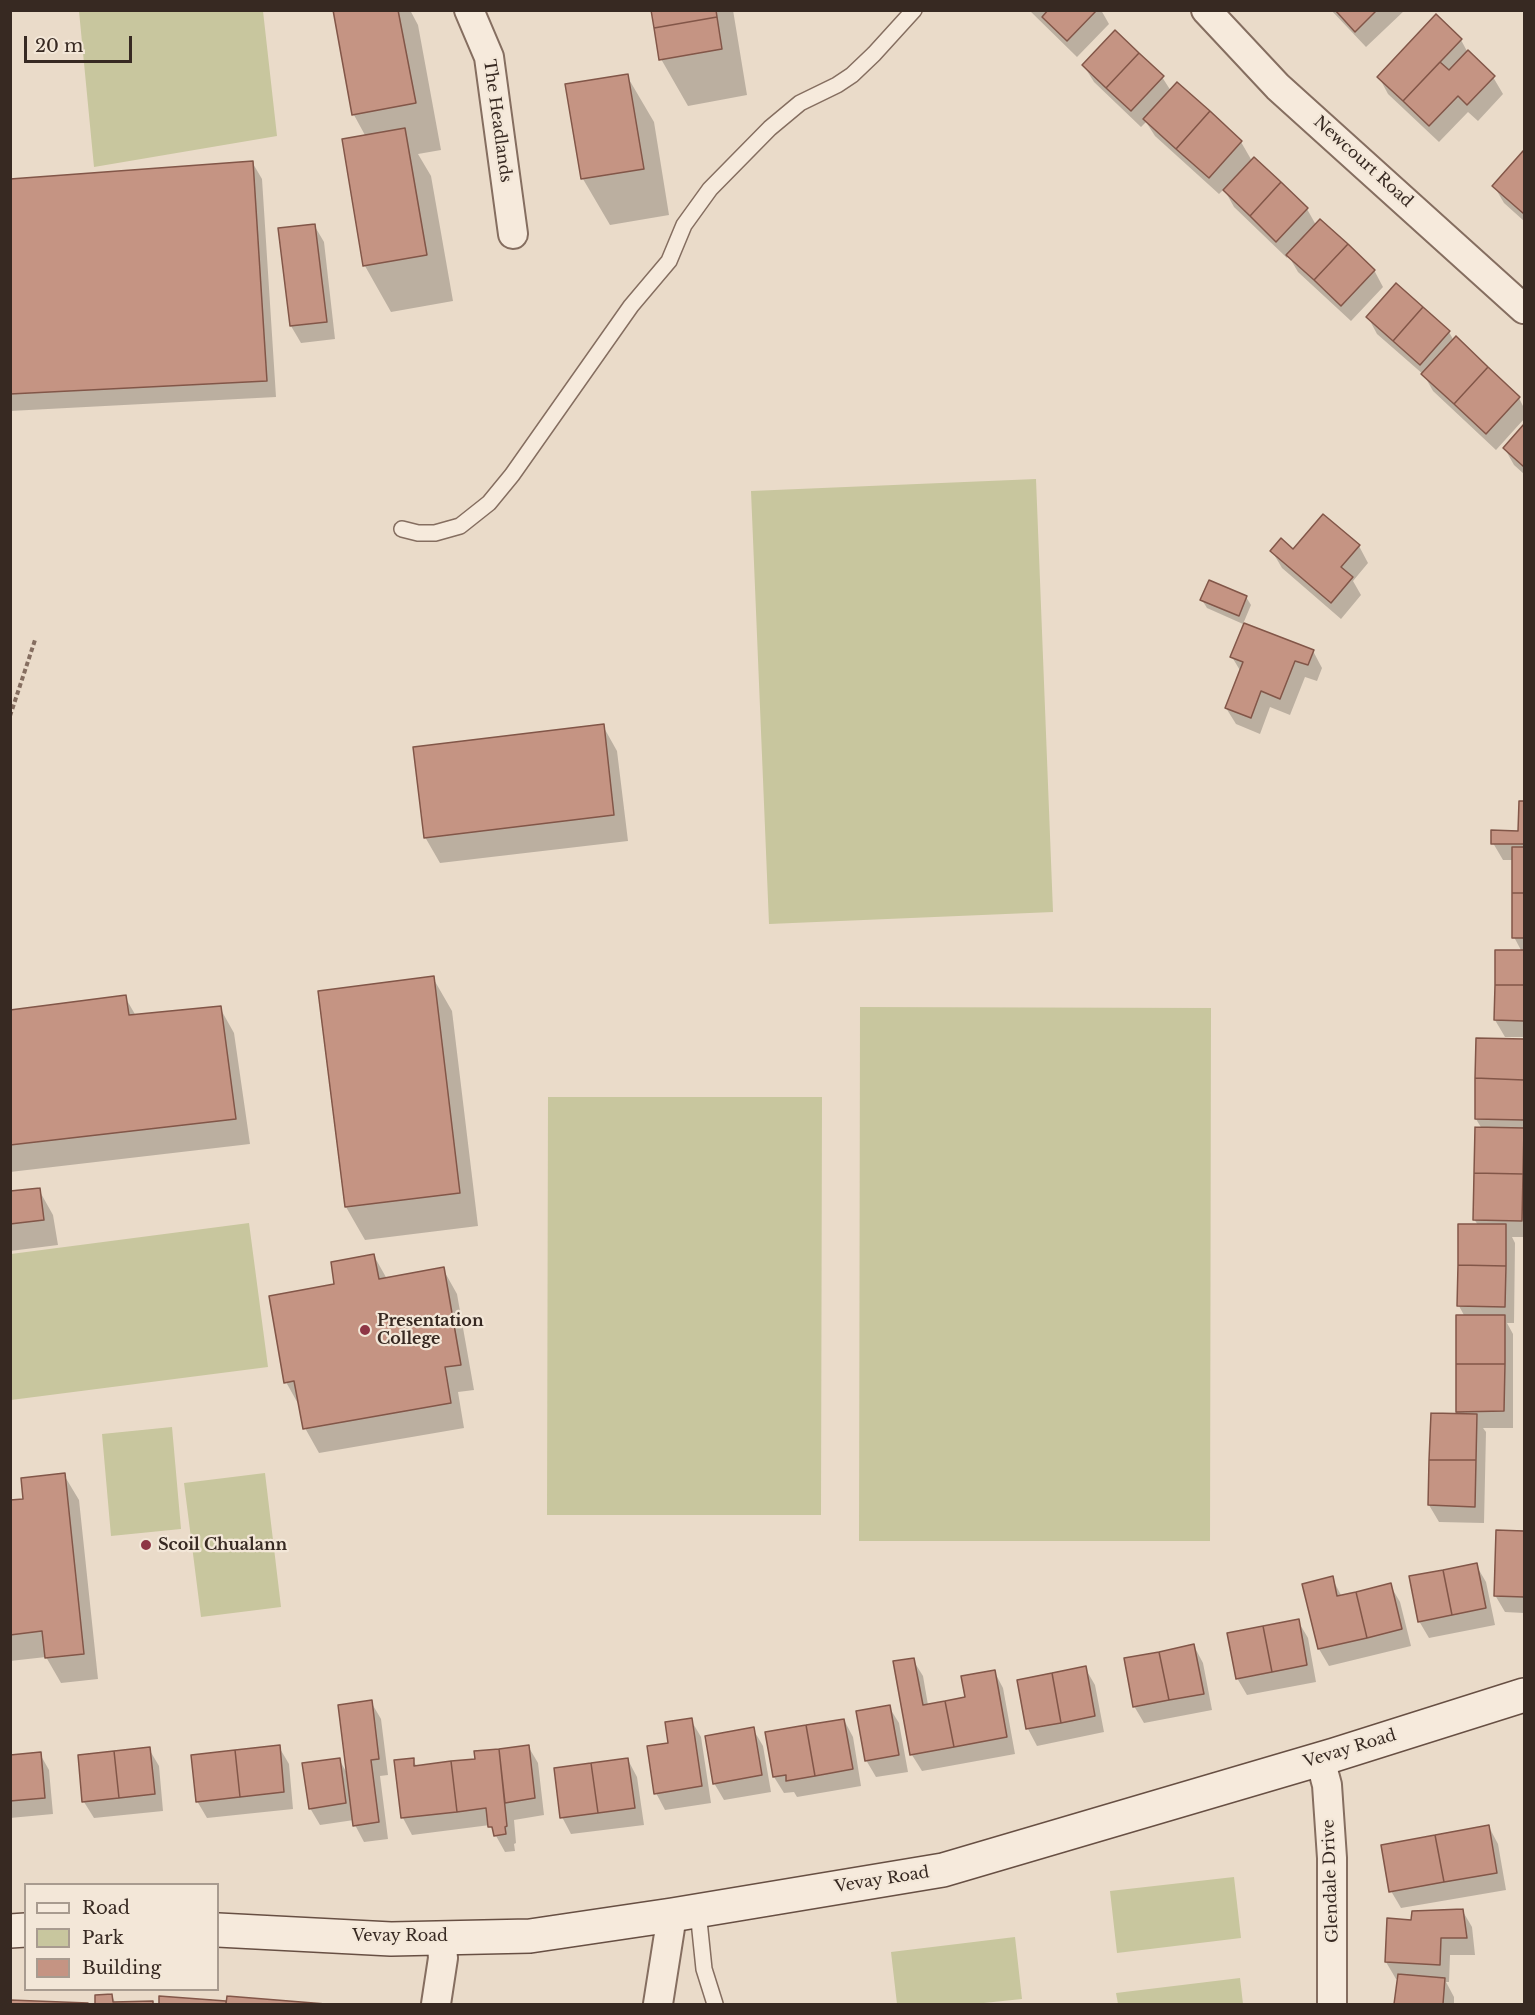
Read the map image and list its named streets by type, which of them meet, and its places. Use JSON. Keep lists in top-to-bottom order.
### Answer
{
  "streets": {
    "main road": ["Vevay Road"],
    "street": ["The Headlands", "Newcourt Road", "Glendale Drive"]
  },
  "crossings": [
    ["Vevay Road", "Glendale Drive"]
  ],
  "places": ["Presentation College", "Scoil Chualann"],
  "legend": ["Road", "Park", "Building"],
  "scale_bar": "20 m"
}
